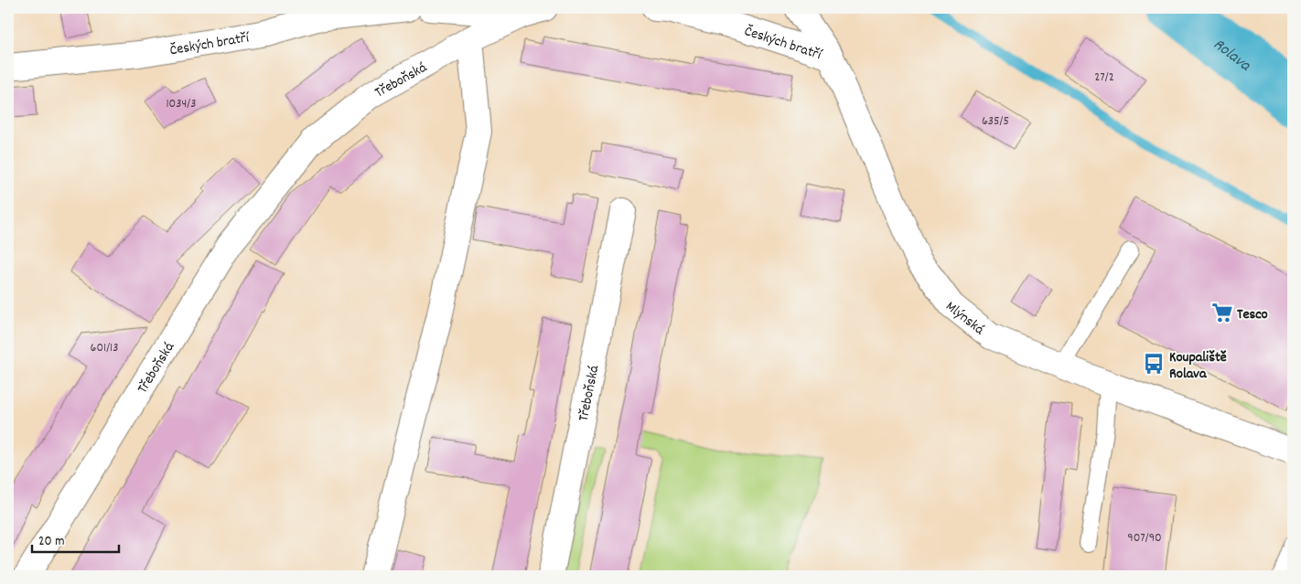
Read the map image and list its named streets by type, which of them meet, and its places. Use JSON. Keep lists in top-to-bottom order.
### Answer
{
  "streets": {
    "street": ["Českých bratří", "Třeboňská", "Mlýnská"]
  },
  "crossings": [
    ["Českých bratří", "Mlýnská"]
  ],
  "water": ["Rolava"],
  "places": {
    "supermarket": ["Tesco"],
    "bus stop": ["Koupaliště Rolava"]
  },
  "house_numbers": [
    "27/2",
    "1034/3",
    "635/5",
    "601/13",
    "907/90"
  ],
  "scale_bar": "20 m"
}
